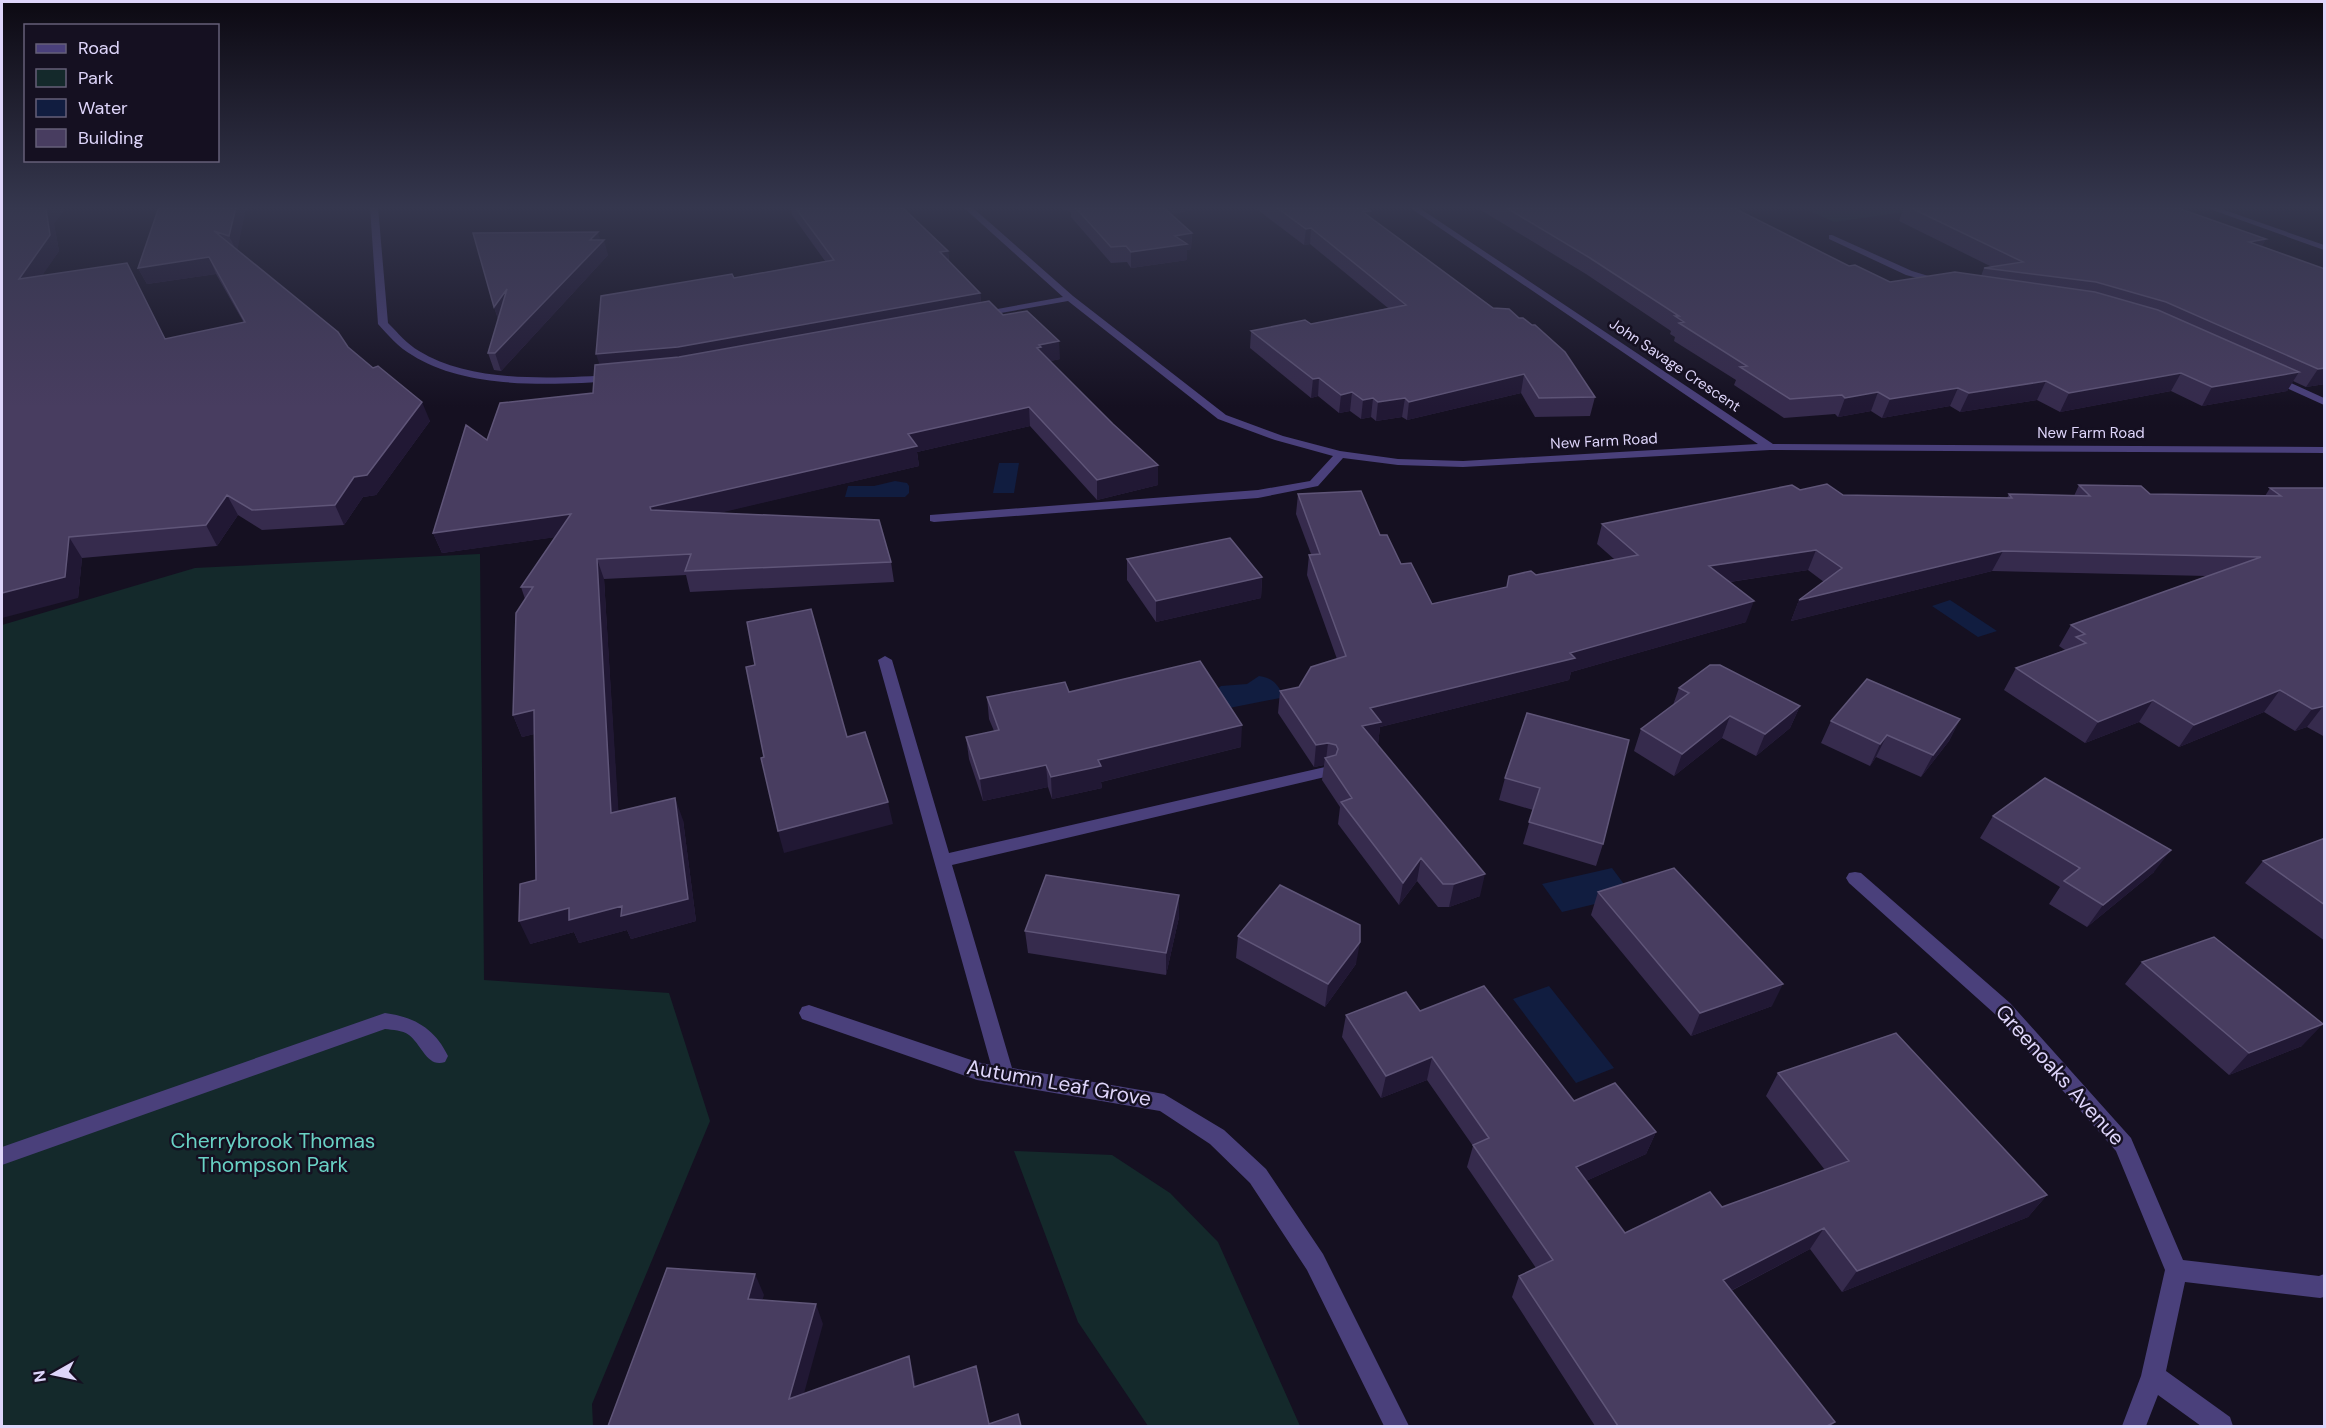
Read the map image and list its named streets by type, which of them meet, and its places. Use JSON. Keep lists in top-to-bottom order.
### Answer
{
  "streets": {
    "street": [
      "John Savage Crescent",
      "New Farm Road",
      "Greenoaks Avenue",
      "Autumn Leaf Grove"
    ]
  },
  "crossings": [
    ["John Savage Crescent", "New Farm Road"]
  ],
  "parks": ["Cherrybrook Thomas Thompson Park"],
  "legend": [
    "Road",
    "Park",
    "Water",
    "Building"
  ],
  "north": "left"
}
